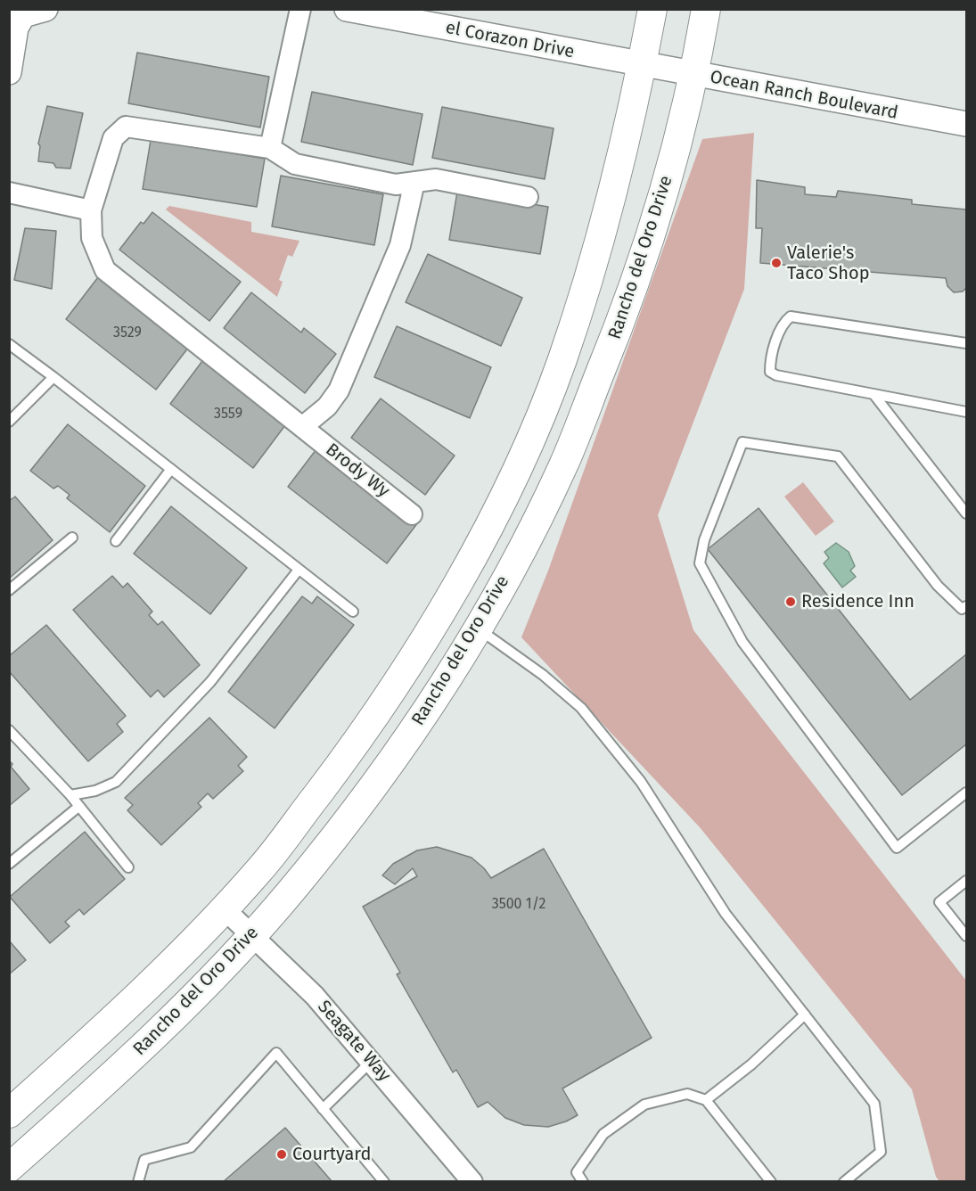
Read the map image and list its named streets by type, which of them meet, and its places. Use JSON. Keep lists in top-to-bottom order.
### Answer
{
  "streets": {
    "main road": ["Rancho del Oro Drive"],
    "street": [
      "el Corazon Drive",
      "Ocean Ranch Boulevard",
      "Brody Wy",
      "Seagate Way"
    ]
  },
  "crossings": [
    ["el Corazon Drive", "Ocean Ranch Boulevard"],
    ["el Corazon Drive", "Rancho del Oro Drive"],
    ["Ocean Ranch Boulevard", "Rancho del Oro Drive"],
    ["Rancho del Oro Drive", "Seagate Way"]
  ],
  "places": ["Valerie's Taco Shop", "Residence Inn", "Courtyard"],
  "house_numbers": ["3529", "3559", "3500 1/2"]
}
